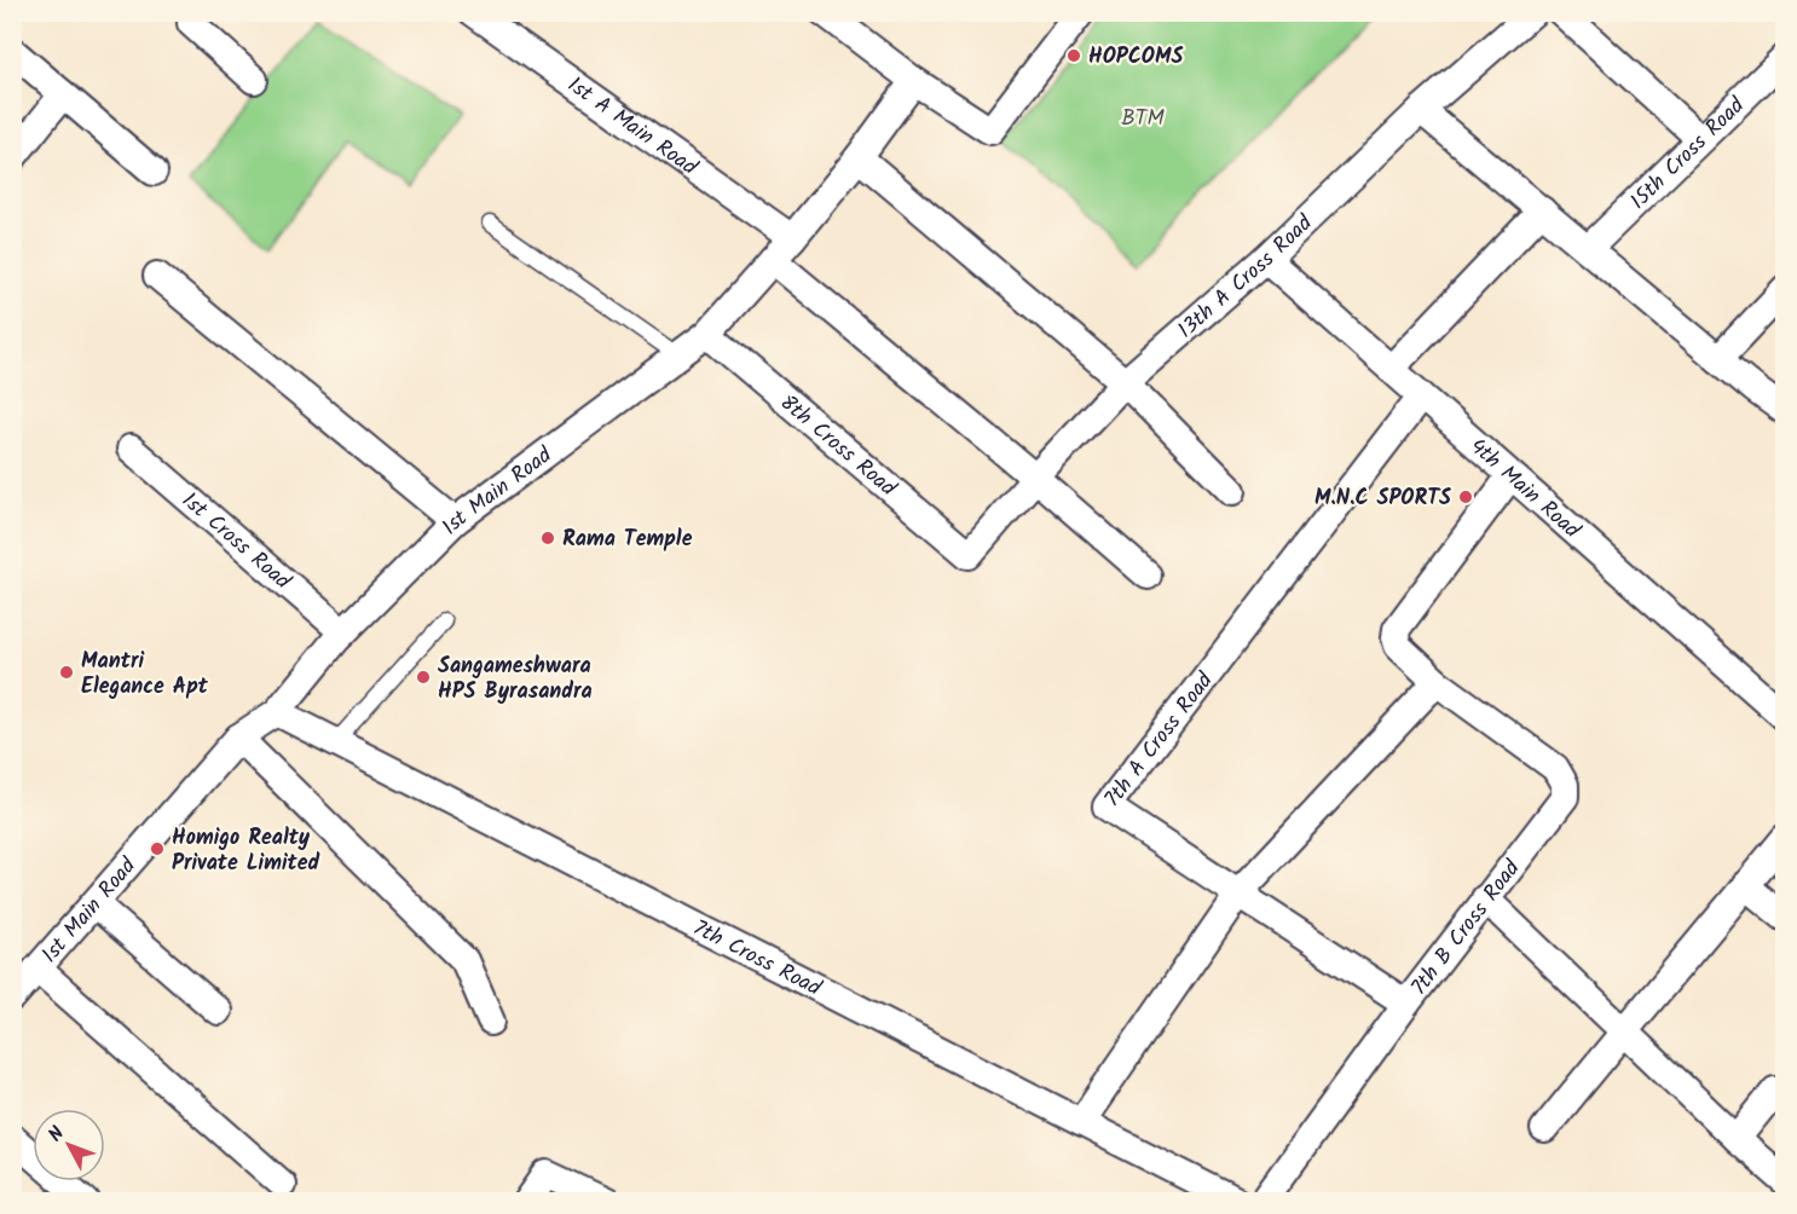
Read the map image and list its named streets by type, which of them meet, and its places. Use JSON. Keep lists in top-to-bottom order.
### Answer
{
  "streets": {
    "street": [
      "1st A Main Road",
      "15th Cross Road",
      "13th A Cross Road",
      "8th Cross Road",
      "4th Main Road",
      "1st Main Road",
      "1st Cross Road",
      "7th A Cross Road",
      "7th B Cross Road",
      "7th Cross Road"
    ]
  },
  "crossings": [
    ["1st A Main Road", "1st Main Road"],
    ["13th A Cross Road", "8th Cross Road"],
    ["13th A Cross Road", "4th Main Road"],
    ["8th Cross Road", "1st Main Road"],
    ["4th Main Road", "7th A Cross Road"],
    ["4th Main Road", "7th B Cross Road"],
    ["1st Main Road", "1st Cross Road"],
    ["1st Main Road", "7th Cross Road"]
  ],
  "parks": ["BTM"],
  "places": [
    "HOPCOMS",
    "M.N.C SPORTS",
    "Rama Temple",
    "Mantri Elegance Apt",
    "Sangameshwara HPS Byrasandra",
    "Homigo Realty Private Limited"
  ],
  "north": "top left"
}
